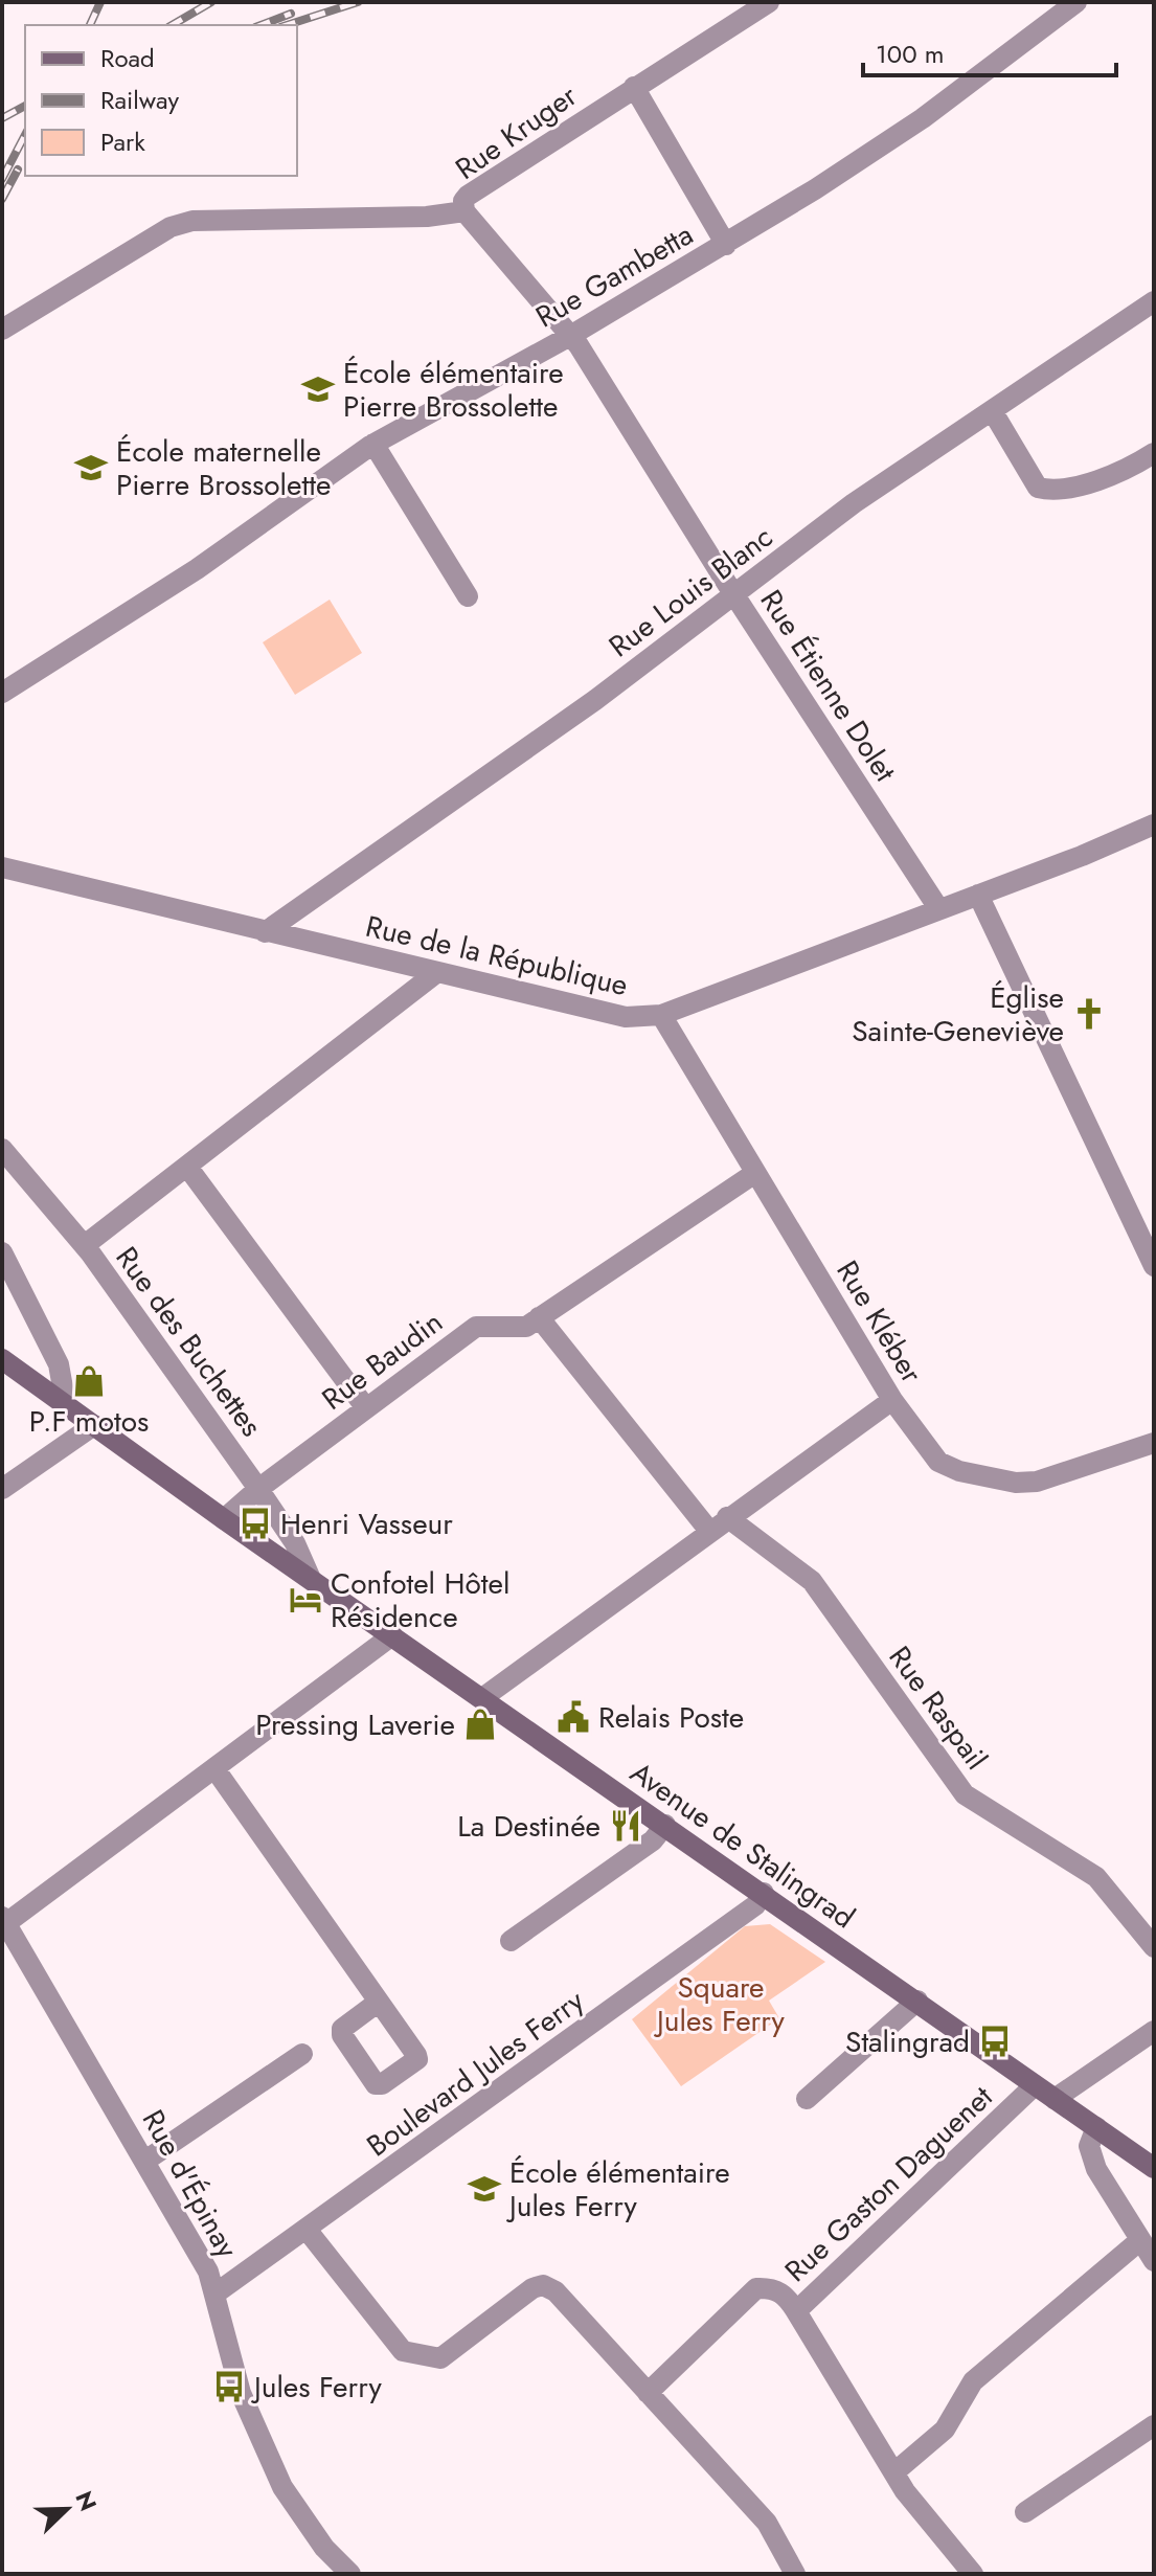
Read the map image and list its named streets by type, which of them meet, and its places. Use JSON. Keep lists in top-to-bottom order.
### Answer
{
  "streets": {
    "main road": ["Avenue de Stalingrad"],
    "street": [
      "Rue Kruger",
      "Rue Gambetta",
      "Rue Louis Blanc",
      "Rue Étienne Dolet",
      "Rue de la République",
      "Rue Kléber",
      "Rue des Buchettes",
      "Rue Baudin",
      "Rue Raspail",
      "Boulevard Jules Ferry",
      "Rue d'Épinay",
      "Rue Gaston Daguenet"
    ]
  },
  "crossings": [
    ["Rue Kruger", "Rue Étienne Dolet"],
    ["Rue Gambetta", "Rue Étienne Dolet"],
    ["Rue Louis Blanc", "Rue Étienne Dolet"],
    ["Rue Louis Blanc", "Rue de la République"],
    ["Rue Étienne Dolet", "Rue de la République"],
    ["Rue de la République", "Rue Kléber"],
    ["Rue Kléber", "Rue Baudin"],
    ["Rue des Buchettes", "Rue Baudin"],
    ["Rue des Buchettes", "Avenue de Stalingrad"],
    ["Rue Baudin", "Avenue de Stalingrad"],
    ["Avenue de Stalingrad", "Boulevard Jules Ferry"],
    ["Avenue de Stalingrad", "Rue Gaston Daguenet"],
    ["Boulevard Jules Ferry", "Rue d'Épinay"]
  ],
  "parks": ["Square Jules Ferry"],
  "places": {
    "school or university": ["École élémentaire Pierre Brossolette", "École maternelle Pierre Brossolette", "École élémentaire Jules Ferry"],
    "church": ["Église Sainte-Geneviève"],
    "shop": ["P.F motos", "Pressing Laverie"],
    "bus stop": ["Henri Vasseur", "Stalingrad", "Jules Ferry"],
    "hotel": ["Confotel Hôtel Résidence"],
    "public building": ["Relais Poste"],
    "restaurant": ["La Destinée"]
  },
  "legend": ["Road", "Railway", "Park"],
  "scale_bar": "100 m",
  "north": "top right"
}
